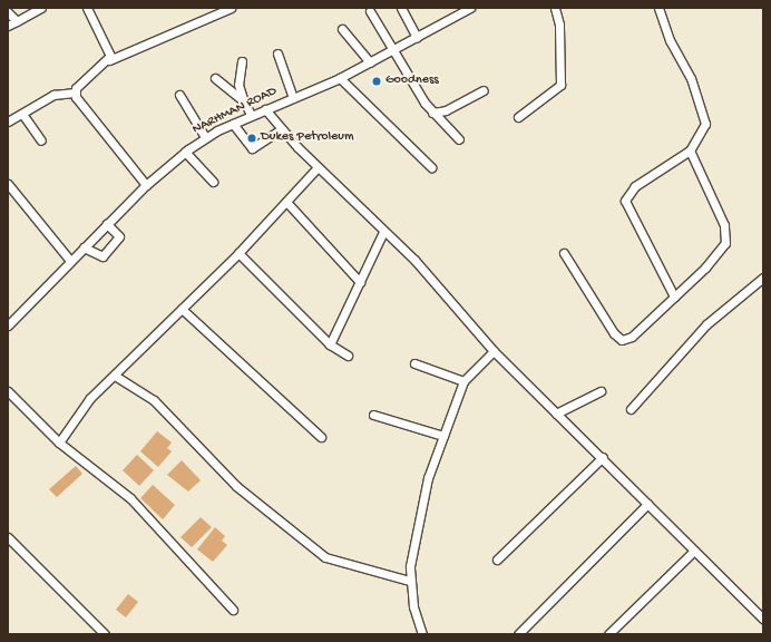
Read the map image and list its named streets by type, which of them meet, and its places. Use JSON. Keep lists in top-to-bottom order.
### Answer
{
  "streets": {
    "street": ["NARHMAN ROAD"]
  },
  "places": ["Goodness", "Dukes Petroleum"]
}
